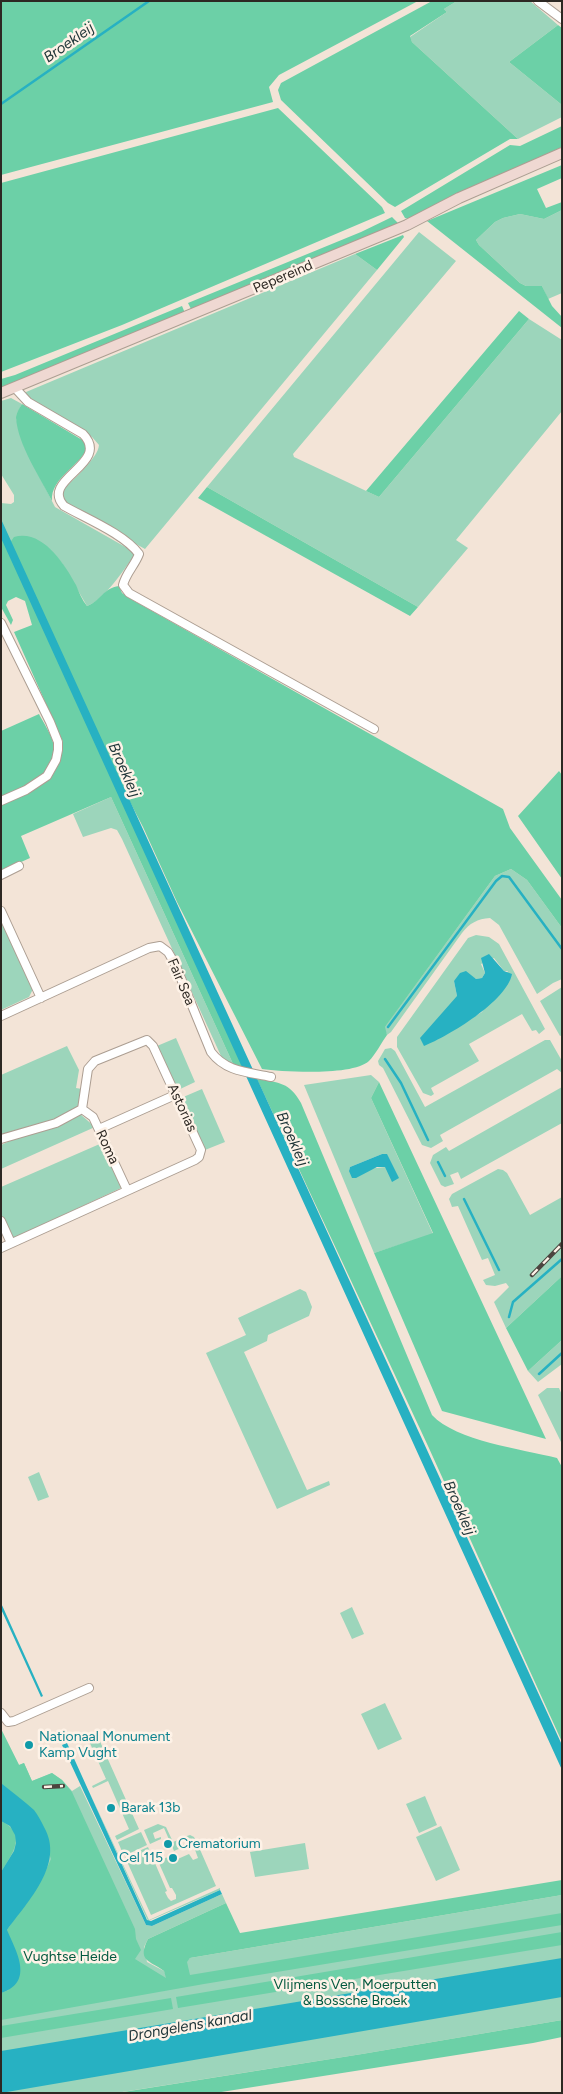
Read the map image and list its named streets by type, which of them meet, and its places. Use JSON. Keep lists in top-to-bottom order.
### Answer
{
  "streets": {
    "main road": ["Pepereind"],
    "street": ["Fair Sea", "Astorias", "Roma"]
  },
  "crossings": [
    ["Astorias", "Roma"]
  ],
  "water": ["Broekleij", "Drongelens kanaal"],
  "parks": ["Vughtse Heide", "Vlijmens Ven, Moerputten & Bossche Broek"],
  "places": [
    "Nationaal Monument Kamp Vught",
    "Barak 13b",
    "Crematorium",
    "Cel 115"
  ]
}
